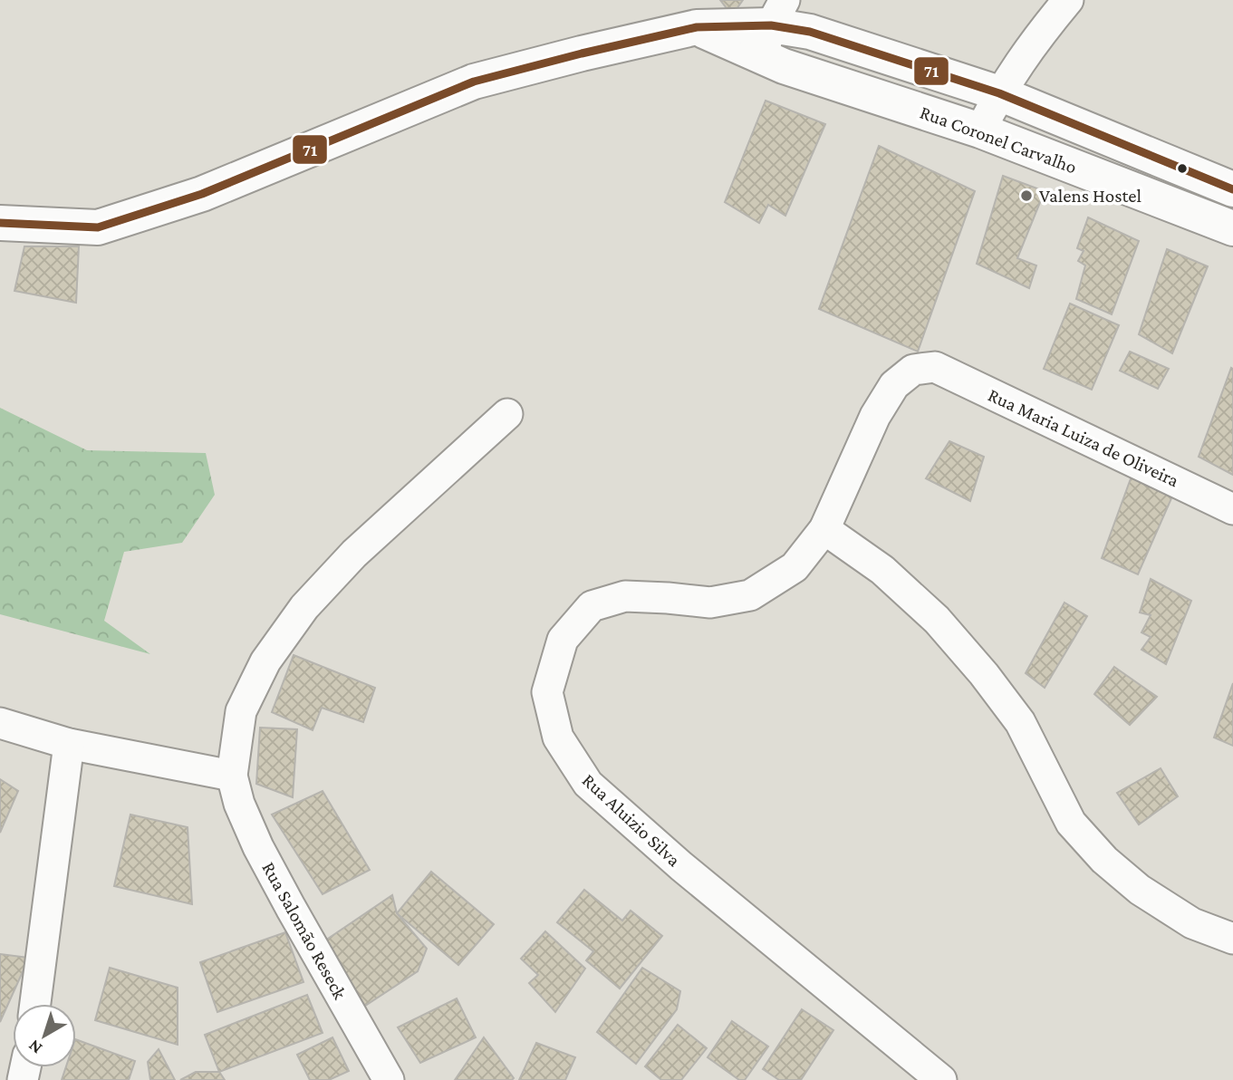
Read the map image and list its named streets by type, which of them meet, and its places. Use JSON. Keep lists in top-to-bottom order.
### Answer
{
  "streets": {
    "main road": ["Rua Coronel Carvalho"],
    "street": ["Rua Maria Luiza de Oliveira", "Rua Aluizio Silva", "Rua Salomão Reseck"]
  },
  "crossings": [
    ["Rua Maria Luiza de Oliveira", "Rua Aluizio Silva"]
  ],
  "places": ["Valens Hostel"],
  "lines": ["transit line 71"],
  "north": "bottom left"
}
